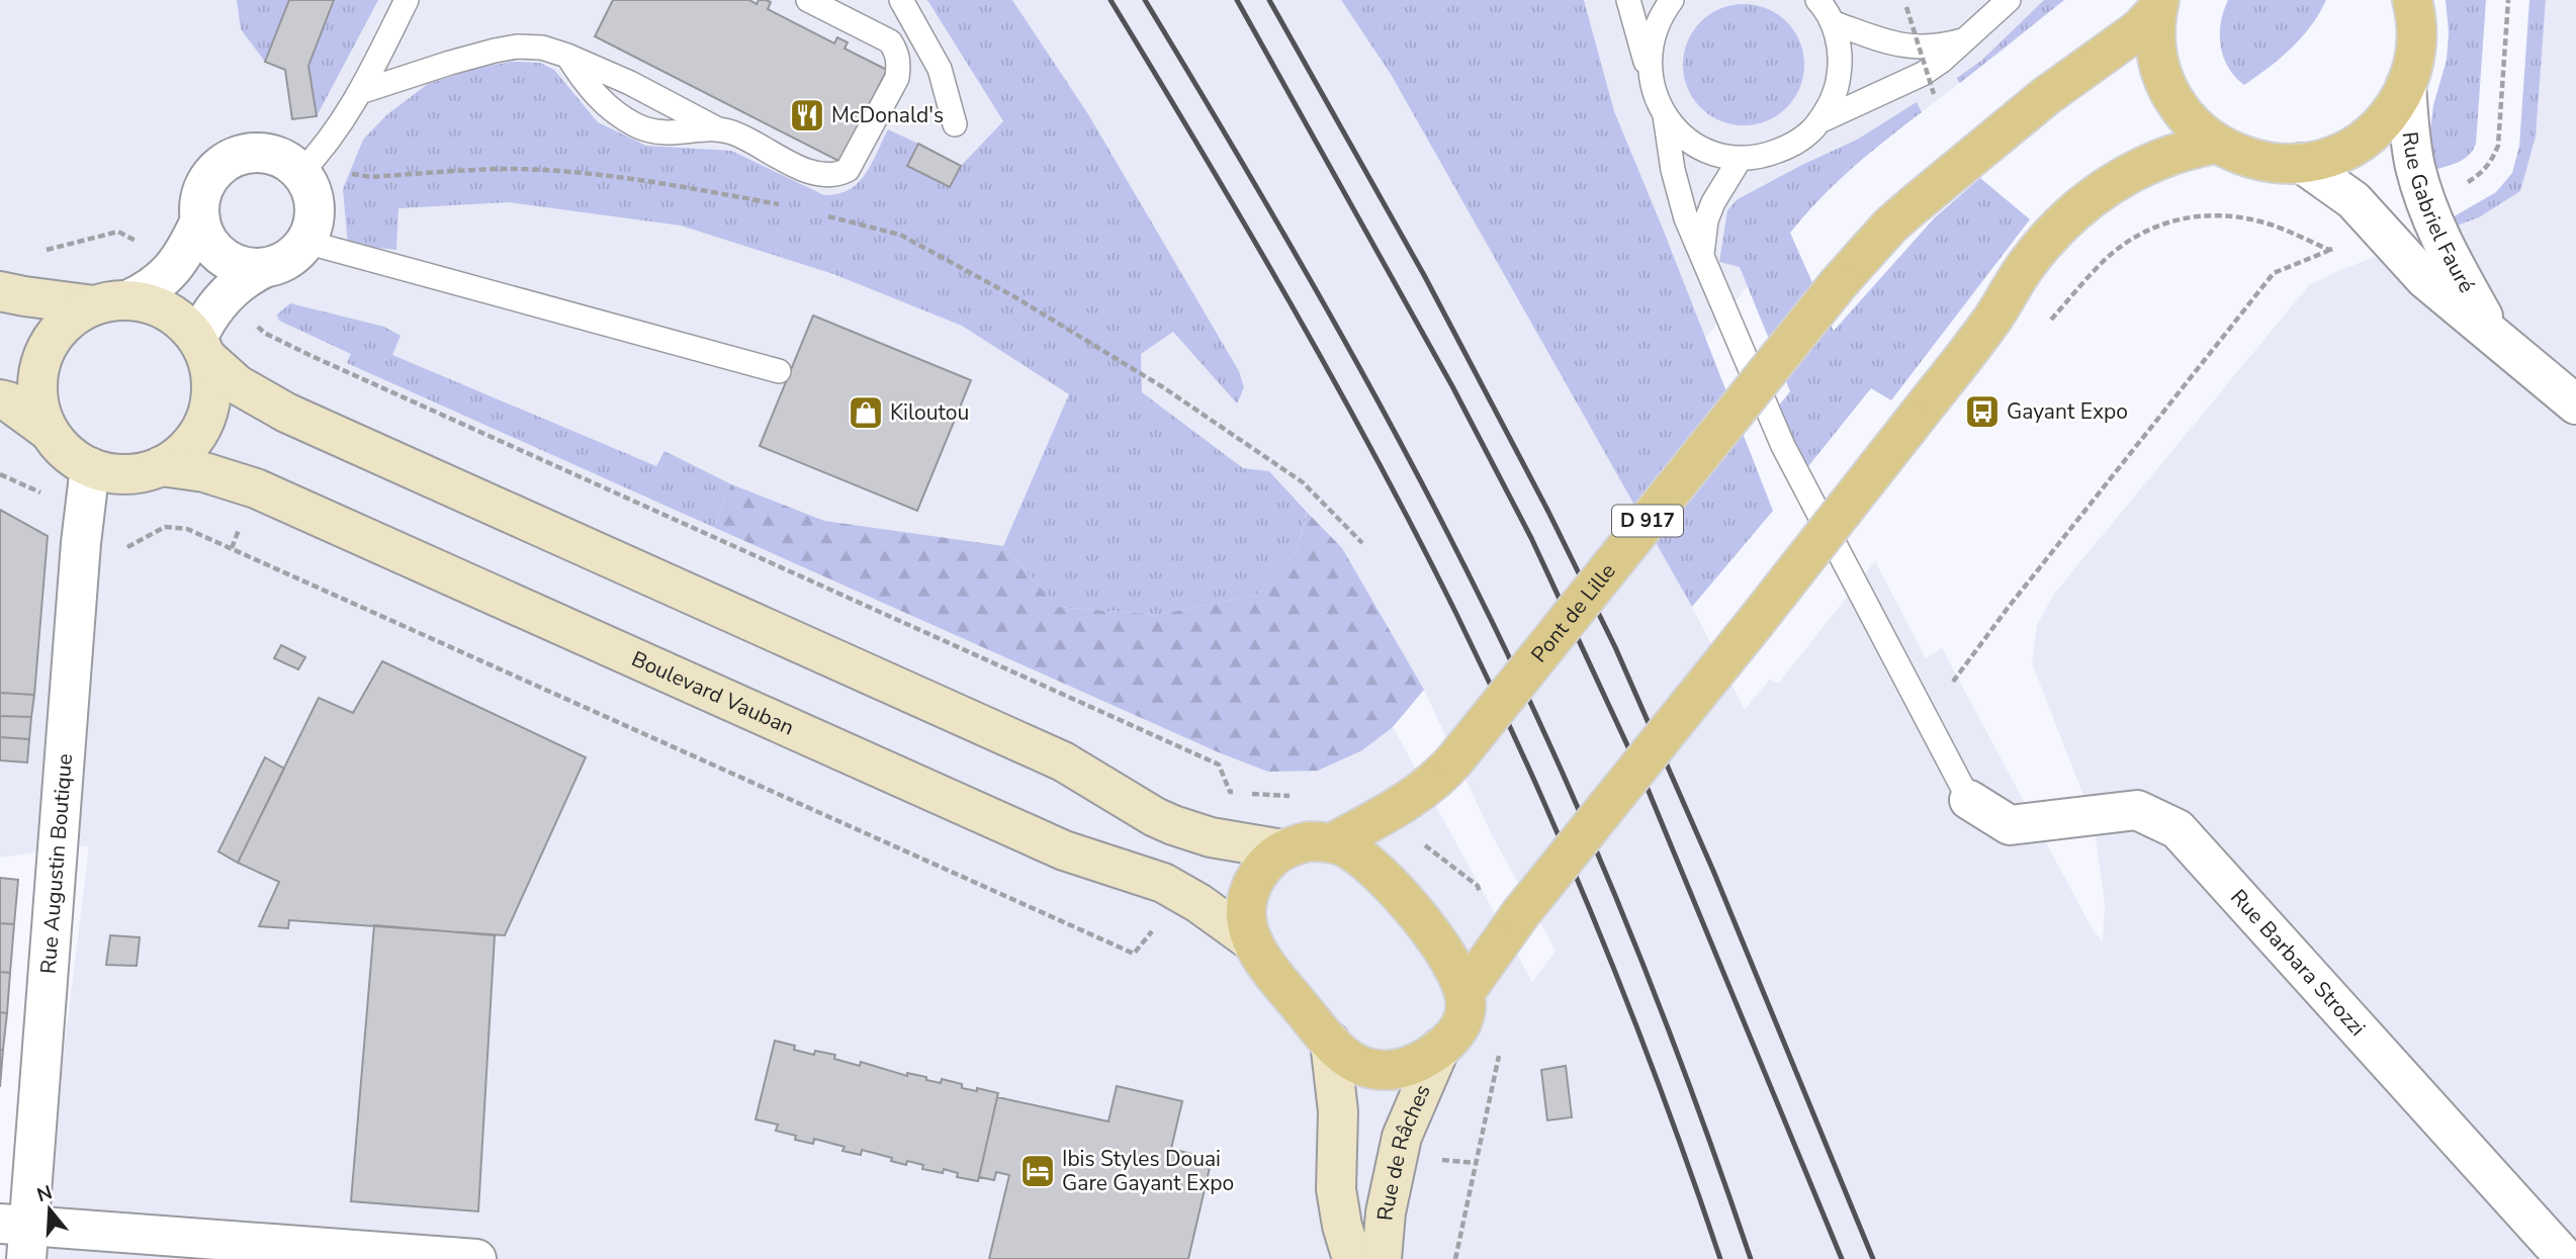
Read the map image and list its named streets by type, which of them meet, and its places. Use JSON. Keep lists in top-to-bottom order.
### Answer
{
  "streets": {
    "main road": [
      "D 917",
      "Pont de Lille",
      "Boulevard Vauban",
      "Rue de Râches"
    ],
    "street": ["Rue Gabriel Fauré", "Rue Augustin Boutique", "Rue Barbara Strozzi"]
  },
  "crossings": [
    ["Pont de Lille", "Boulevard Vauban"],
    ["Pont de Lille", "Rue de Râches"],
    ["Boulevard Vauban", "Rue Augustin Boutique"],
    ["Boulevard Vauban", "Rue de Râches"]
  ],
  "places": {
    "restaurant": ["McDonald's"],
    "bus stop": ["Gayant Expo"],
    "shop": ["Kiloutou"],
    "hotel": ["Ibis Styles Douai Gare Gayant Expo"]
  },
  "north": "top"
}
